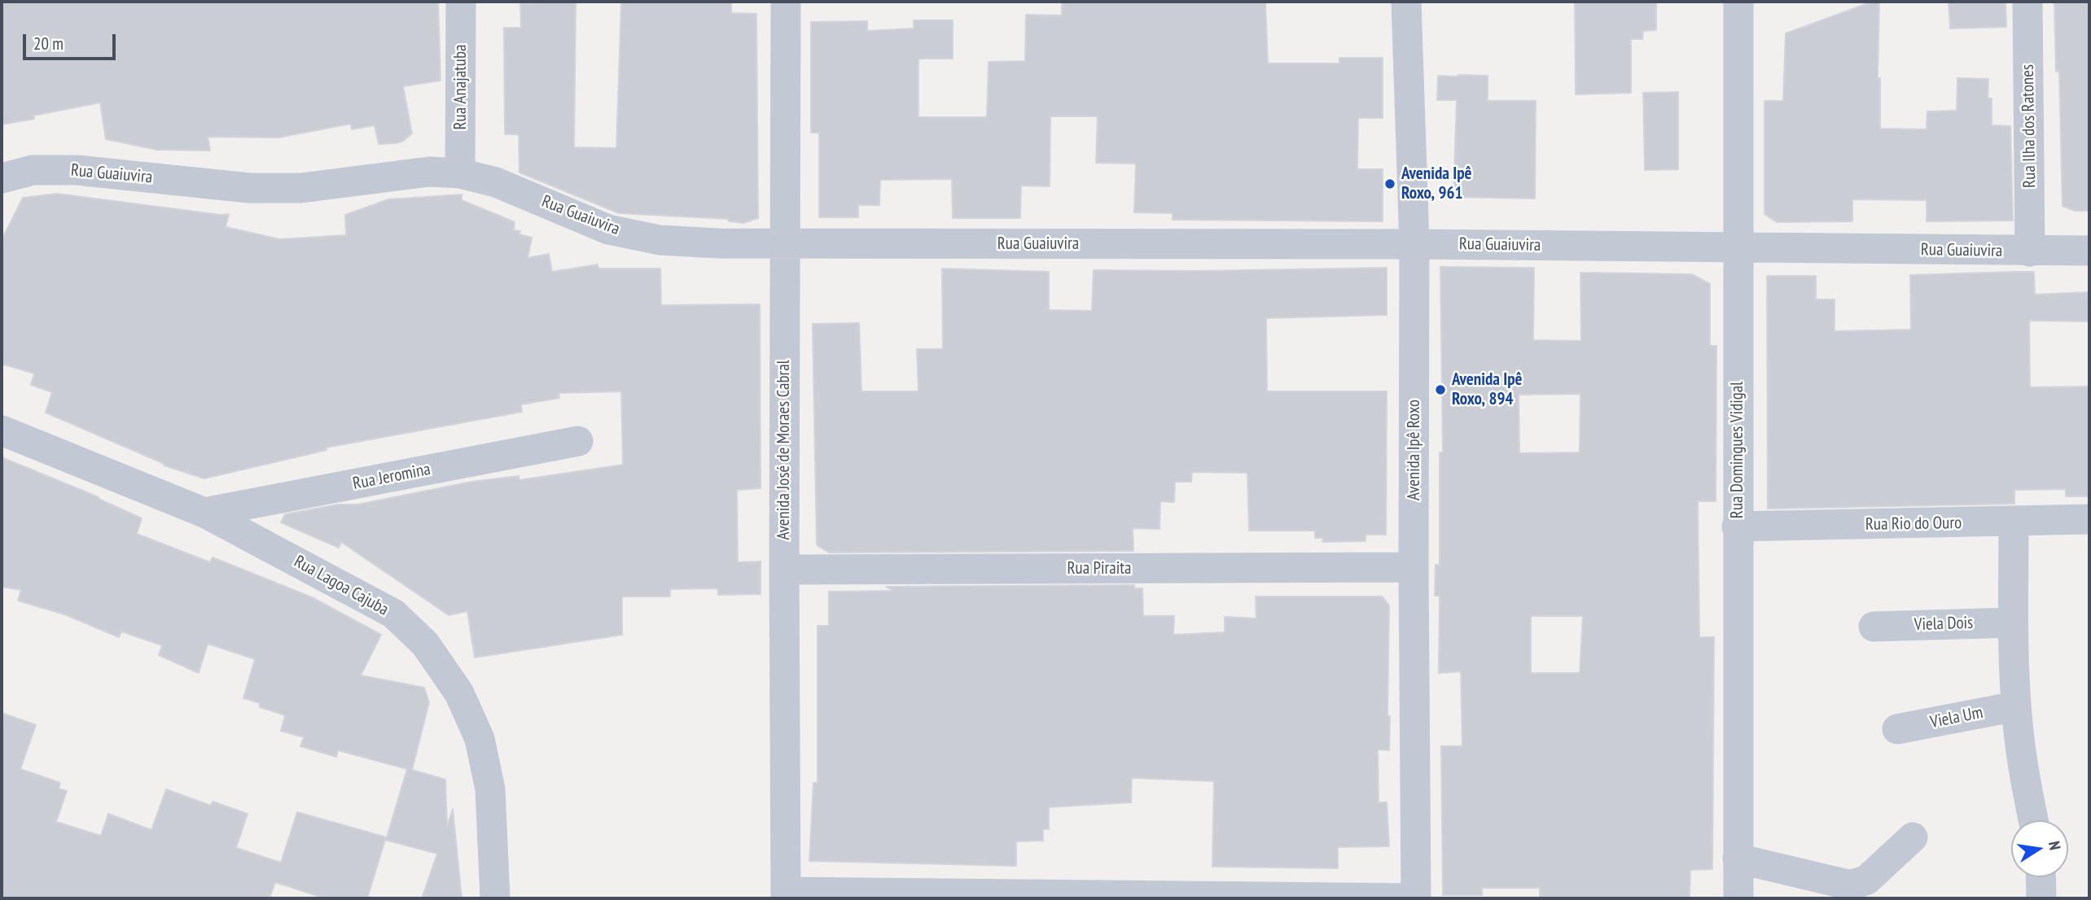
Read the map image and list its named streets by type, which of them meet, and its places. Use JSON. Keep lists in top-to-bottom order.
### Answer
{
  "streets": {
    "street": [
      "Rua Anajatuba",
      "Rua Ilha dos Ratones",
      "Rua Guaiuvira",
      "Avenida José de Moraes Cabral",
      "Avenida Ipê Roxo",
      "Rua Domingues Vidigal",
      "Rua Jeromina",
      "Rua Rio do Ouro",
      "Rua Piraita",
      "Rua Lagoa Cajuba",
      "Viela Dois",
      "Viela Um"
    ]
  },
  "crossings": [
    ["Rua Anajatuba", "Rua Guaiuvira"],
    ["Rua Ilha dos Ratones", "Rua Guaiuvira"],
    ["Rua Guaiuvira", "Avenida José de Moraes Cabral"],
    ["Rua Guaiuvira", "Avenida Ipê Roxo"],
    ["Rua Guaiuvira", "Rua Domingues Vidigal"],
    ["Avenida José de Moraes Cabral", "Rua Piraita"],
    ["Avenida Ipê Roxo", "Rua Piraita"],
    ["Rua Domingues Vidigal", "Rua Rio do Ouro"],
    ["Rua Jeromina", "Rua Lagoa Cajuba"]
  ],
  "places": ["Avenida Ipê Roxo, 961", "Avenida Ipê Roxo, 894"],
  "scale_bar": "20 m",
  "north": "right"
}
